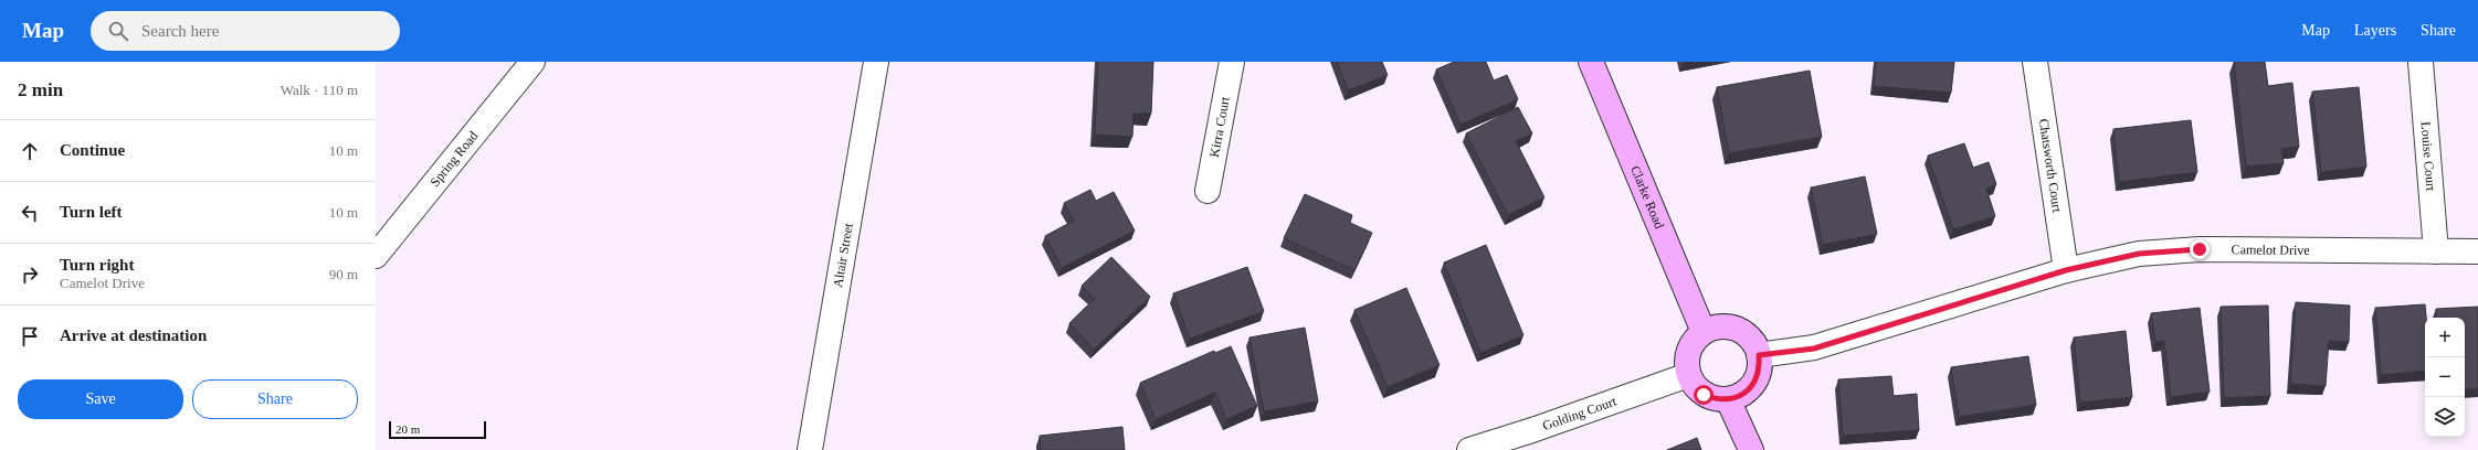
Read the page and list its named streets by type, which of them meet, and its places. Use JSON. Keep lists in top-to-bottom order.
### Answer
{
  "streets": {
    "main road": ["Clarke Road"],
    "street": [
      "Kirra Court",
      "Louise Court",
      "Spring Road",
      "Chatsworth Court",
      "Camelot Drive",
      "Altair Street",
      "Golding Court"
    ]
  },
  "crossings": [
    ["Louise Court", "Camelot Drive"],
    ["Chatsworth Court", "Camelot Drive"],
    ["Clarke Road", "Camelot Drive"],
    ["Clarke Road", "Golding Court"],
    ["Camelot Drive", "Golding Court"]
  ],
  "scale_bar": "20 m",
  "page": {
    "header": "Map",
    "search": "Search here",
    "nav": ["Map", "Layers", "Share"],
    "heading": ["2 min", "Walk · 110 m"],
    "list": [
      ["Continue", "10 m"],
      ["Turn left", "10 m"],
      ["Turn right", "Camelot Drive", "90 m"],
      "Arrive at destination"
    ],
    "map_buttons": ["+", "−"],
    "buttons": ["Save", "Share"],
    "scale": "20 m"
  }
}
